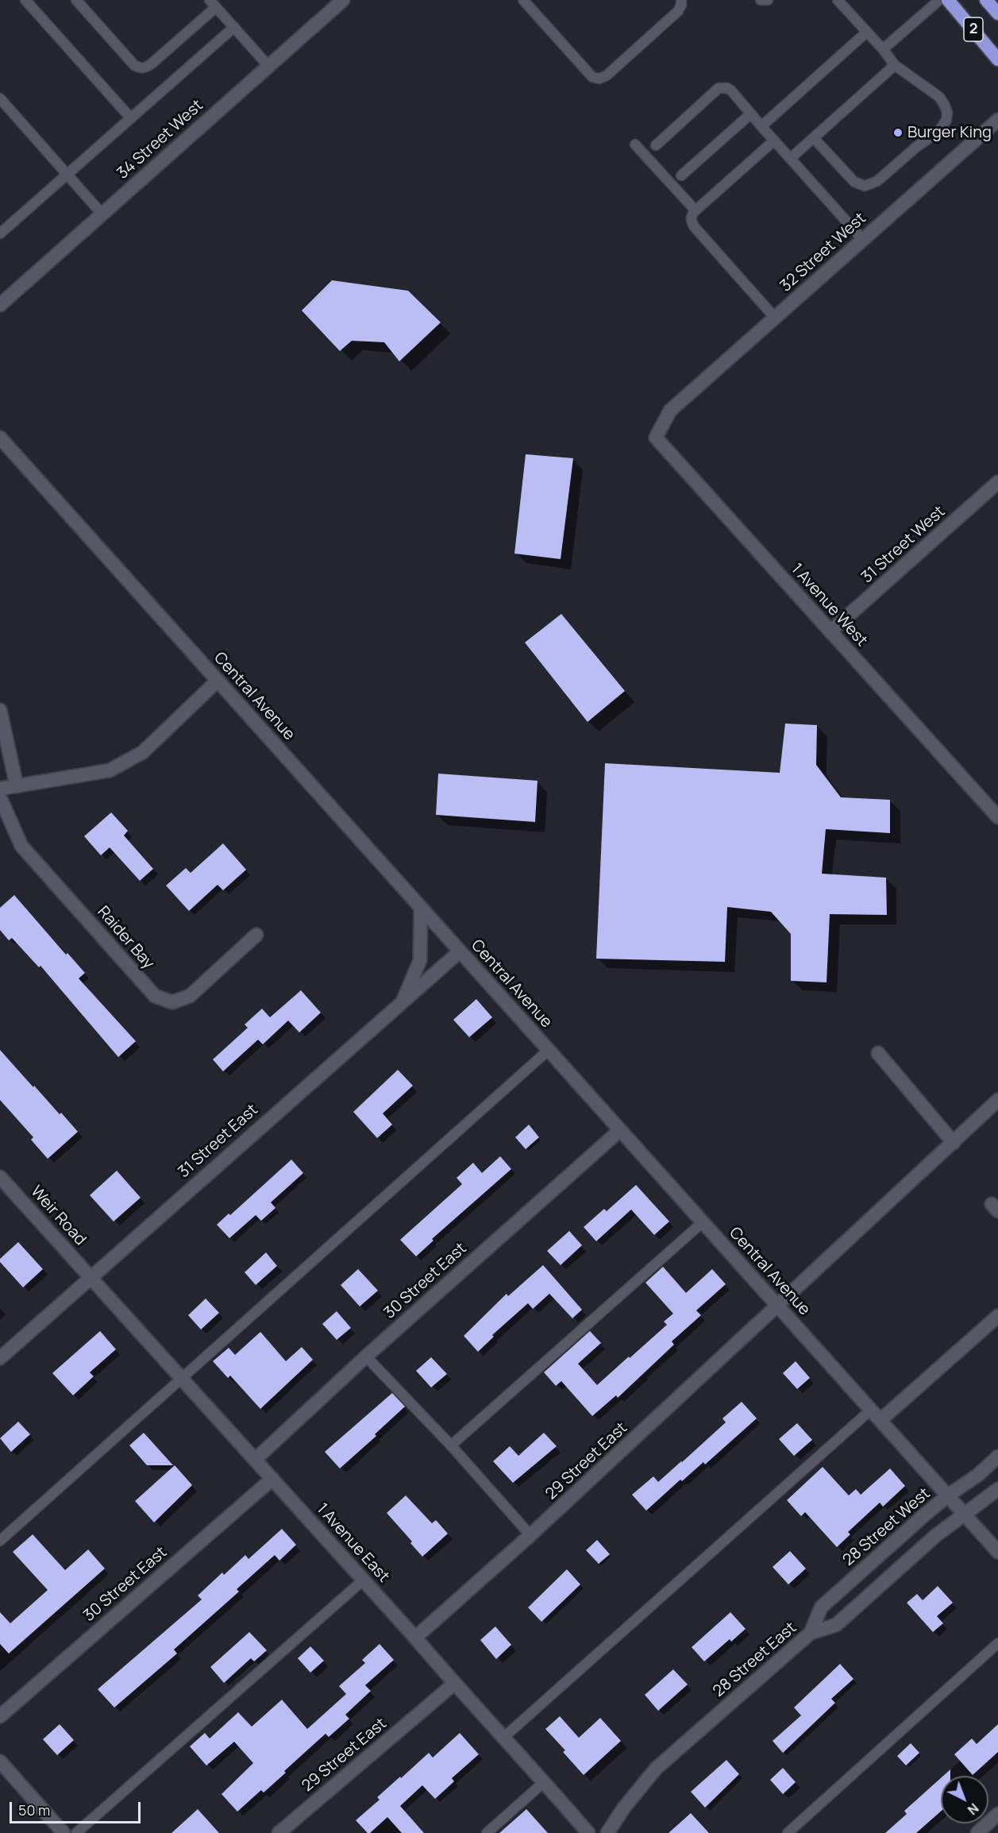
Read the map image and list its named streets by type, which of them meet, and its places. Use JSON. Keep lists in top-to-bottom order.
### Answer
{
  "streets": {
    "highway": ["2"],
    "street": [
      "34 Street West",
      "32 Street West",
      "31 Street West",
      "1 Avenue West",
      "Central Avenue",
      "Raider Bay",
      "31 Street East",
      "Weir Road",
      "30 Street East",
      "29 Street East",
      "28 Street West",
      "1 Avenue East",
      "28 Street East"
    ]
  },
  "crossings": [
    ["32 Street West", "1 Avenue West"],
    ["31 Street West", "1 Avenue West"],
    ["Central Avenue", "31 Street East"],
    ["Central Avenue", "30 Street East"],
    ["Central Avenue", "29 Street East"],
    ["Central Avenue", "28 Street West"],
    ["Central Avenue", "28 Street East"],
    ["31 Street East", "Weir Road"],
    ["31 Street East", "1 Avenue East"],
    ["Weir Road", "1 Avenue East"],
    ["30 Street East", "1 Avenue East"],
    ["29 Street East", "1 Avenue East"],
    ["28 Street West", "28 Street East"]
  ],
  "places": ["Burger King"],
  "scale_bar": "50 m",
  "north": "bottom right"
}
